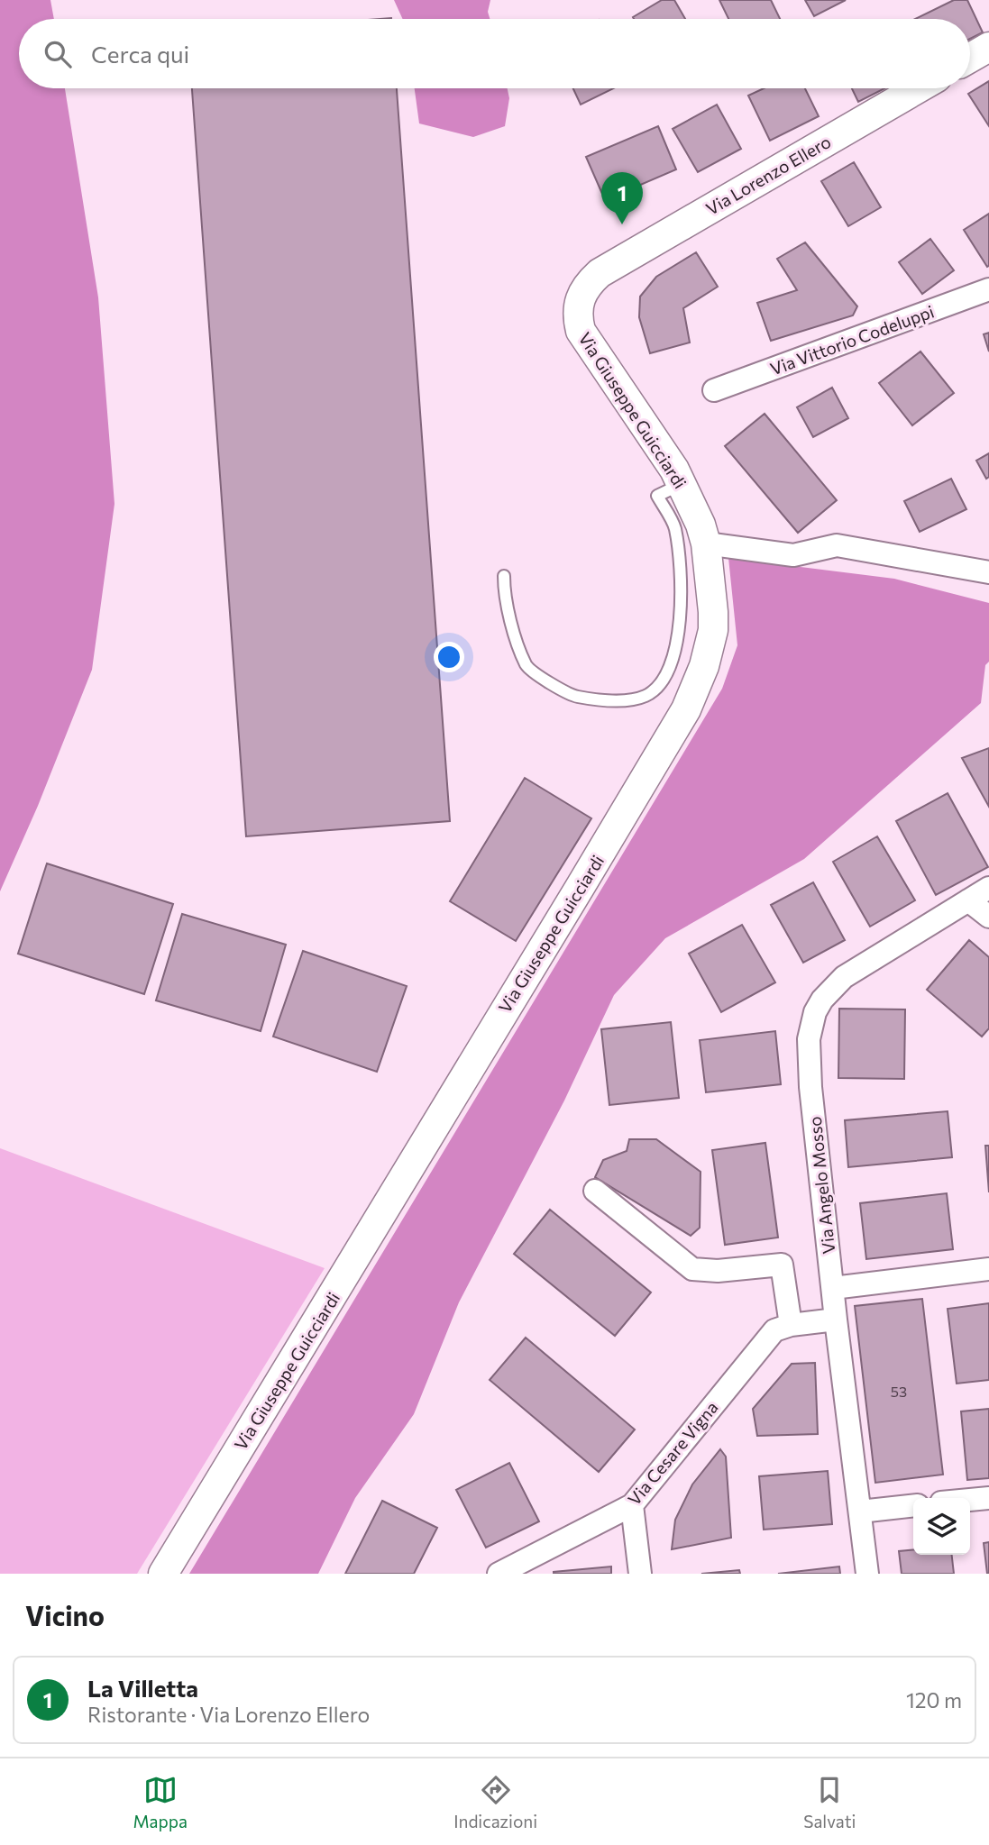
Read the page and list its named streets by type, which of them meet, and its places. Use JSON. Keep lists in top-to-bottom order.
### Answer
{
  "streets": {
    "street": [
      "Via Lorenzo Ellero",
      "Via Vittorio Codeluppi",
      "Via Giuseppe Guicciardi",
      "Via Angelo Mosso",
      "Via Cesare Vigna"
    ]
  },
  "crossings": [
    ["Via Lorenzo Ellero", "Via Giuseppe Guicciardi"]
  ],
  "house_numbers": ["53"],
  "page": {
    "search": "Cerca qui",
    "pins": "1",
    "heading": "Vicino",
    "list": [
      {
        "mark": "1",
        "name": "La Villetta",
        "note": "Ristorante · Via Lorenzo Ellero",
        "value": "120 m"
      }
    ],
    "nav": ["Mappa", "Indicazioni", "Salvati"]
  }
}
